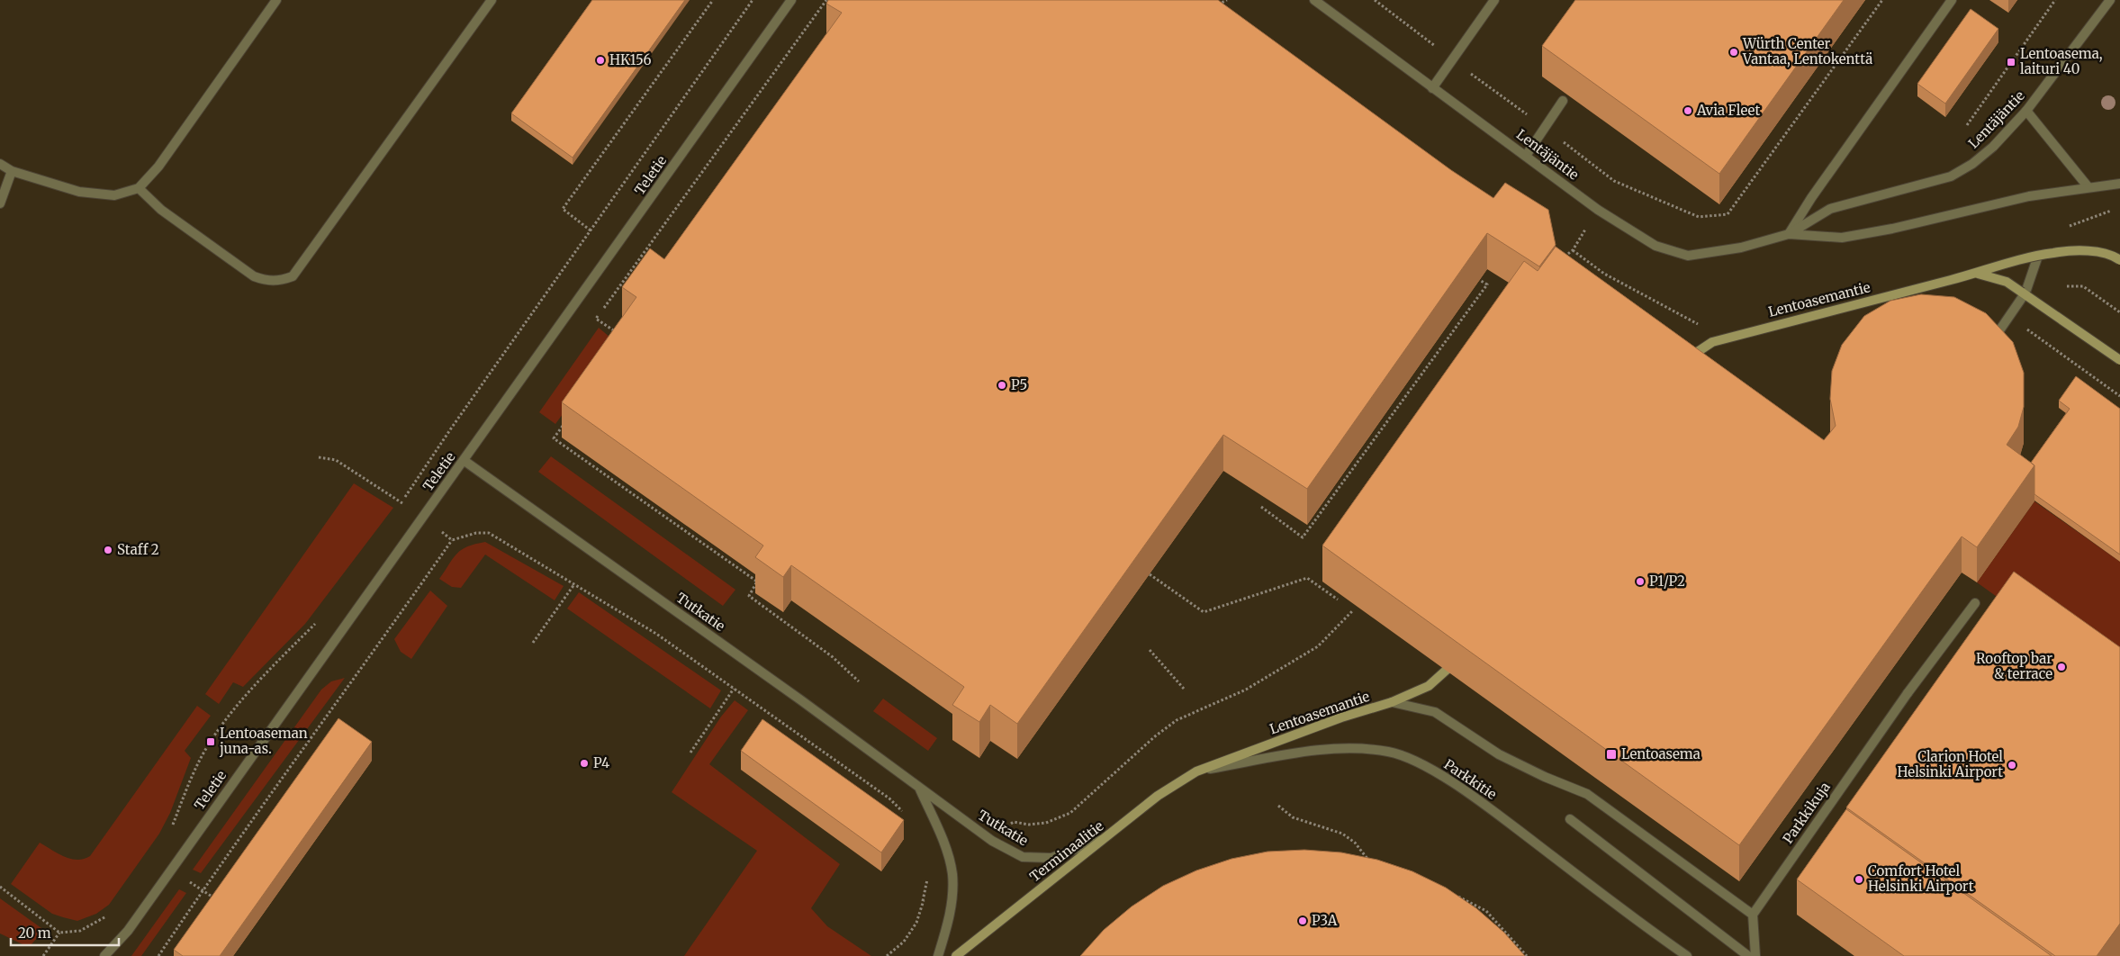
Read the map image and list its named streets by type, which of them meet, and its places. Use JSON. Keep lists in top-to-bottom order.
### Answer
{
  "streets": {
    "main road": ["Lentoasemantie", "Terminaalitie"],
    "street": [
      "Lentäjäntie",
      "Teletie",
      "Tutkatie",
      "Parkkitie",
      "Parkkikuja"
    ]
  },
  "crossings": [
    ["Teletie", "Tutkatie"],
    ["Lentoasemantie", "Parkkitie"],
    ["Lentoasemantie", "Terminaalitie"],
    ["Tutkatie", "Terminaalitie"],
    ["Parkkitie", "Terminaalitie"]
  ],
  "places": {
    "other": [
      "Würth Center Vantaa, Lentokenttä",
      "HK156",
      "Avia Fleet",
      "P5",
      "Staff 2",
      "P1/P2",
      "Rooftop bar & terrace",
      "P4",
      "Clarion Hotel Helsinki Airport",
      "Comfort Hotel Helsinki Airport",
      "P3A"
    ],
    "transit": ["Lentoasema, laituri 40", "Lentoaseman juna-as.", "Lentoasema"]
  },
  "scale_bar": "20 m"
}
